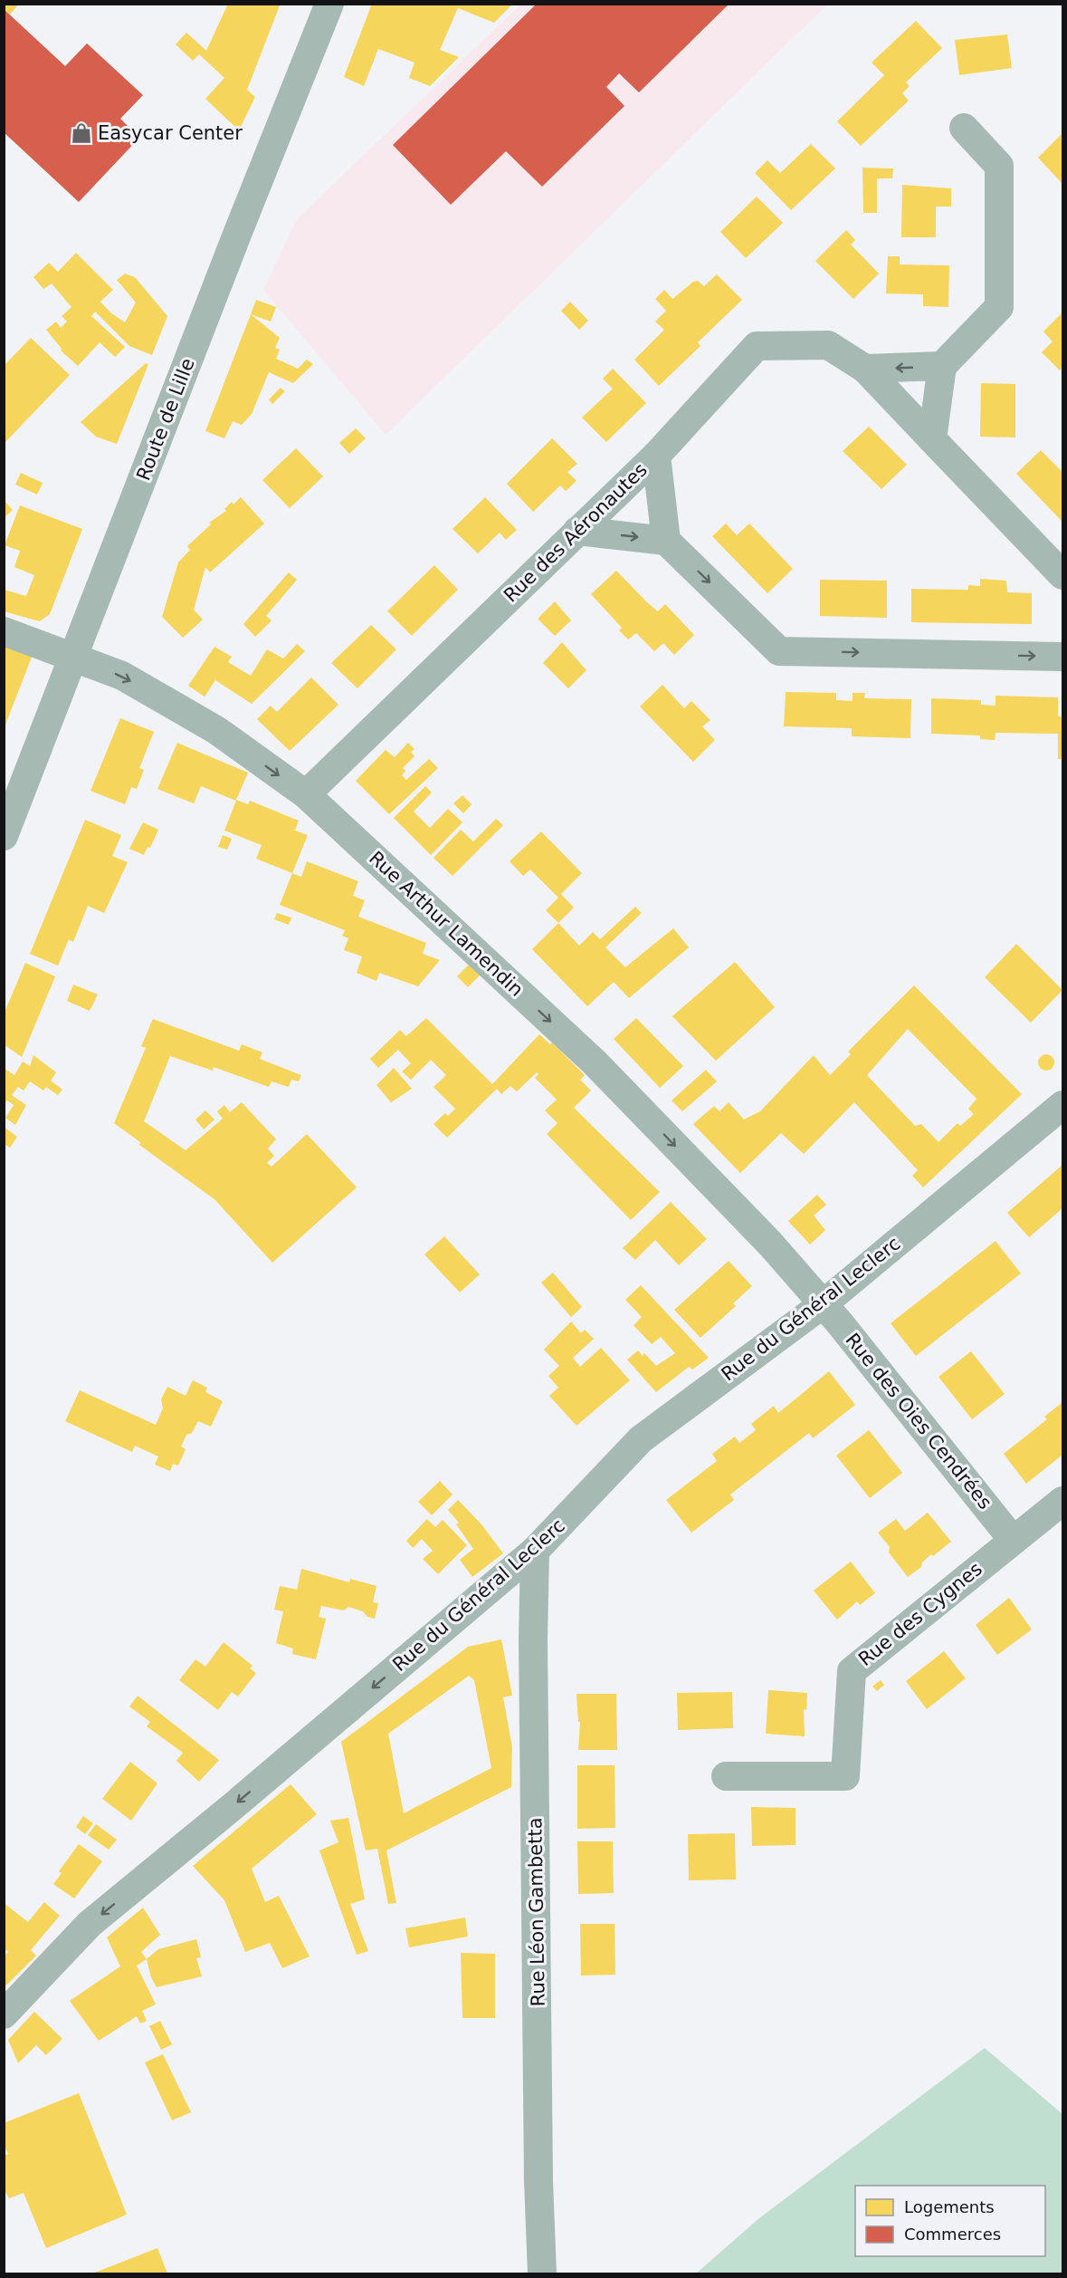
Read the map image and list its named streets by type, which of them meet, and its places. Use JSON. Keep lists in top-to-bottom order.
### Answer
{
  "streets": {
    "street": [
      "Route de Lille",
      "Rue des Aéronautes",
      "Rue Arthur Lamendin",
      "Rue du Général Leclerc",
      "Rue des Oies Cendrées",
      "Rue des Cygnes",
      "Rue Léon Gambetta"
    ]
  },
  "crossings": [
    ["Route de Lille", "Rue Arthur Lamendin"],
    ["Rue des Aéronautes", "Rue Arthur Lamendin"],
    ["Rue Arthur Lamendin", "Rue du Général Leclerc"],
    ["Rue Arthur Lamendin", "Rue des Oies Cendrées"],
    ["Rue du Général Leclerc", "Rue des Oies Cendrées"],
    ["Rue du Général Leclerc", "Rue Léon Gambetta"],
    ["Rue des Oies Cendrées", "Rue des Cygnes"]
  ],
  "one_way": ["Rue Arthur Lamendin", "Rue du Général Leclerc"],
  "places": {
    "shop": ["Easycar Center"]
  },
  "legend": ["Logements", "Commerces"]
}
